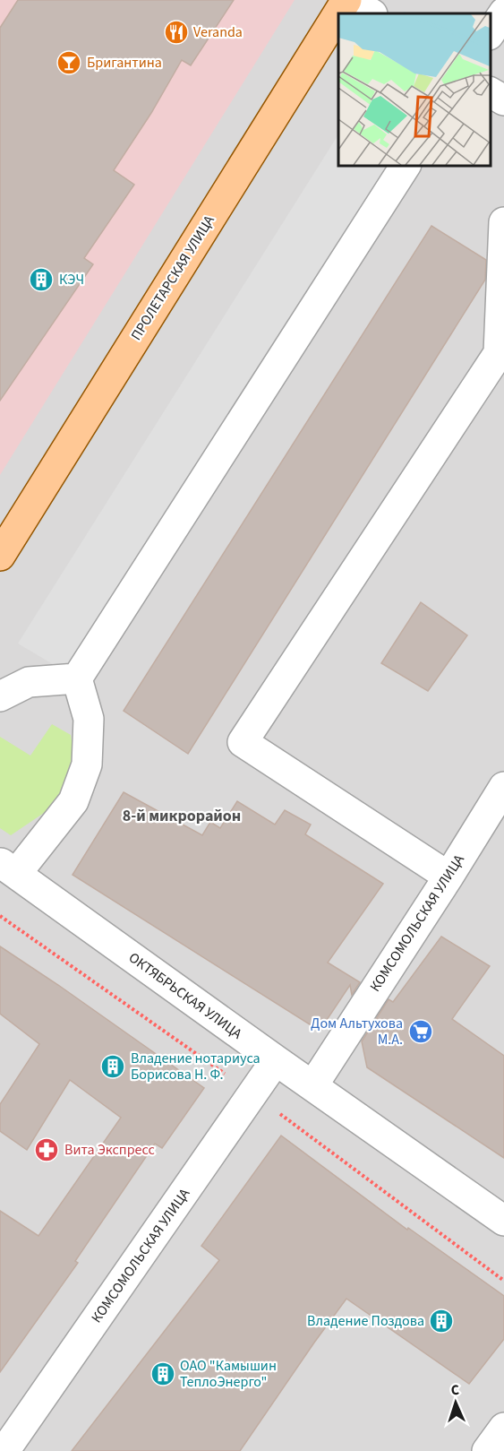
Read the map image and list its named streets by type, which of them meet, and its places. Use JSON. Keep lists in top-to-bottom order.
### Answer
{
  "streets": {
    "main road": ["ПРОЛЕТАРСКАЯ УЛИЦА"],
    "street": ["КОМСОМОЛЬСКАЯ УЛИЦА", "ОКТЯБРЬСКАЯ УЛИЦА"]
  },
  "crossings": [
    ["КОМСОМОЛЬСКАЯ УЛИЦА", "ОКТЯБРЬСКАЯ УЛИЦА"]
  ],
  "districts": ["8-й микрорайон"],
  "places": {
    "restaurant": ["Veranda"],
    "bar": ["Бригантина"],
    "building": [
      "КЭЧ",
      "Владение нотариуса Борисова Н. Ф.",
      "Владение Поздова",
      "ОАО \"Камышин ТеплоЭнерго\""
    ],
    "supermarket": ["Дом Альтухова М.А."],
    "pharmacy": ["Вита Экспресс"]
  },
  "north": "top"
}
